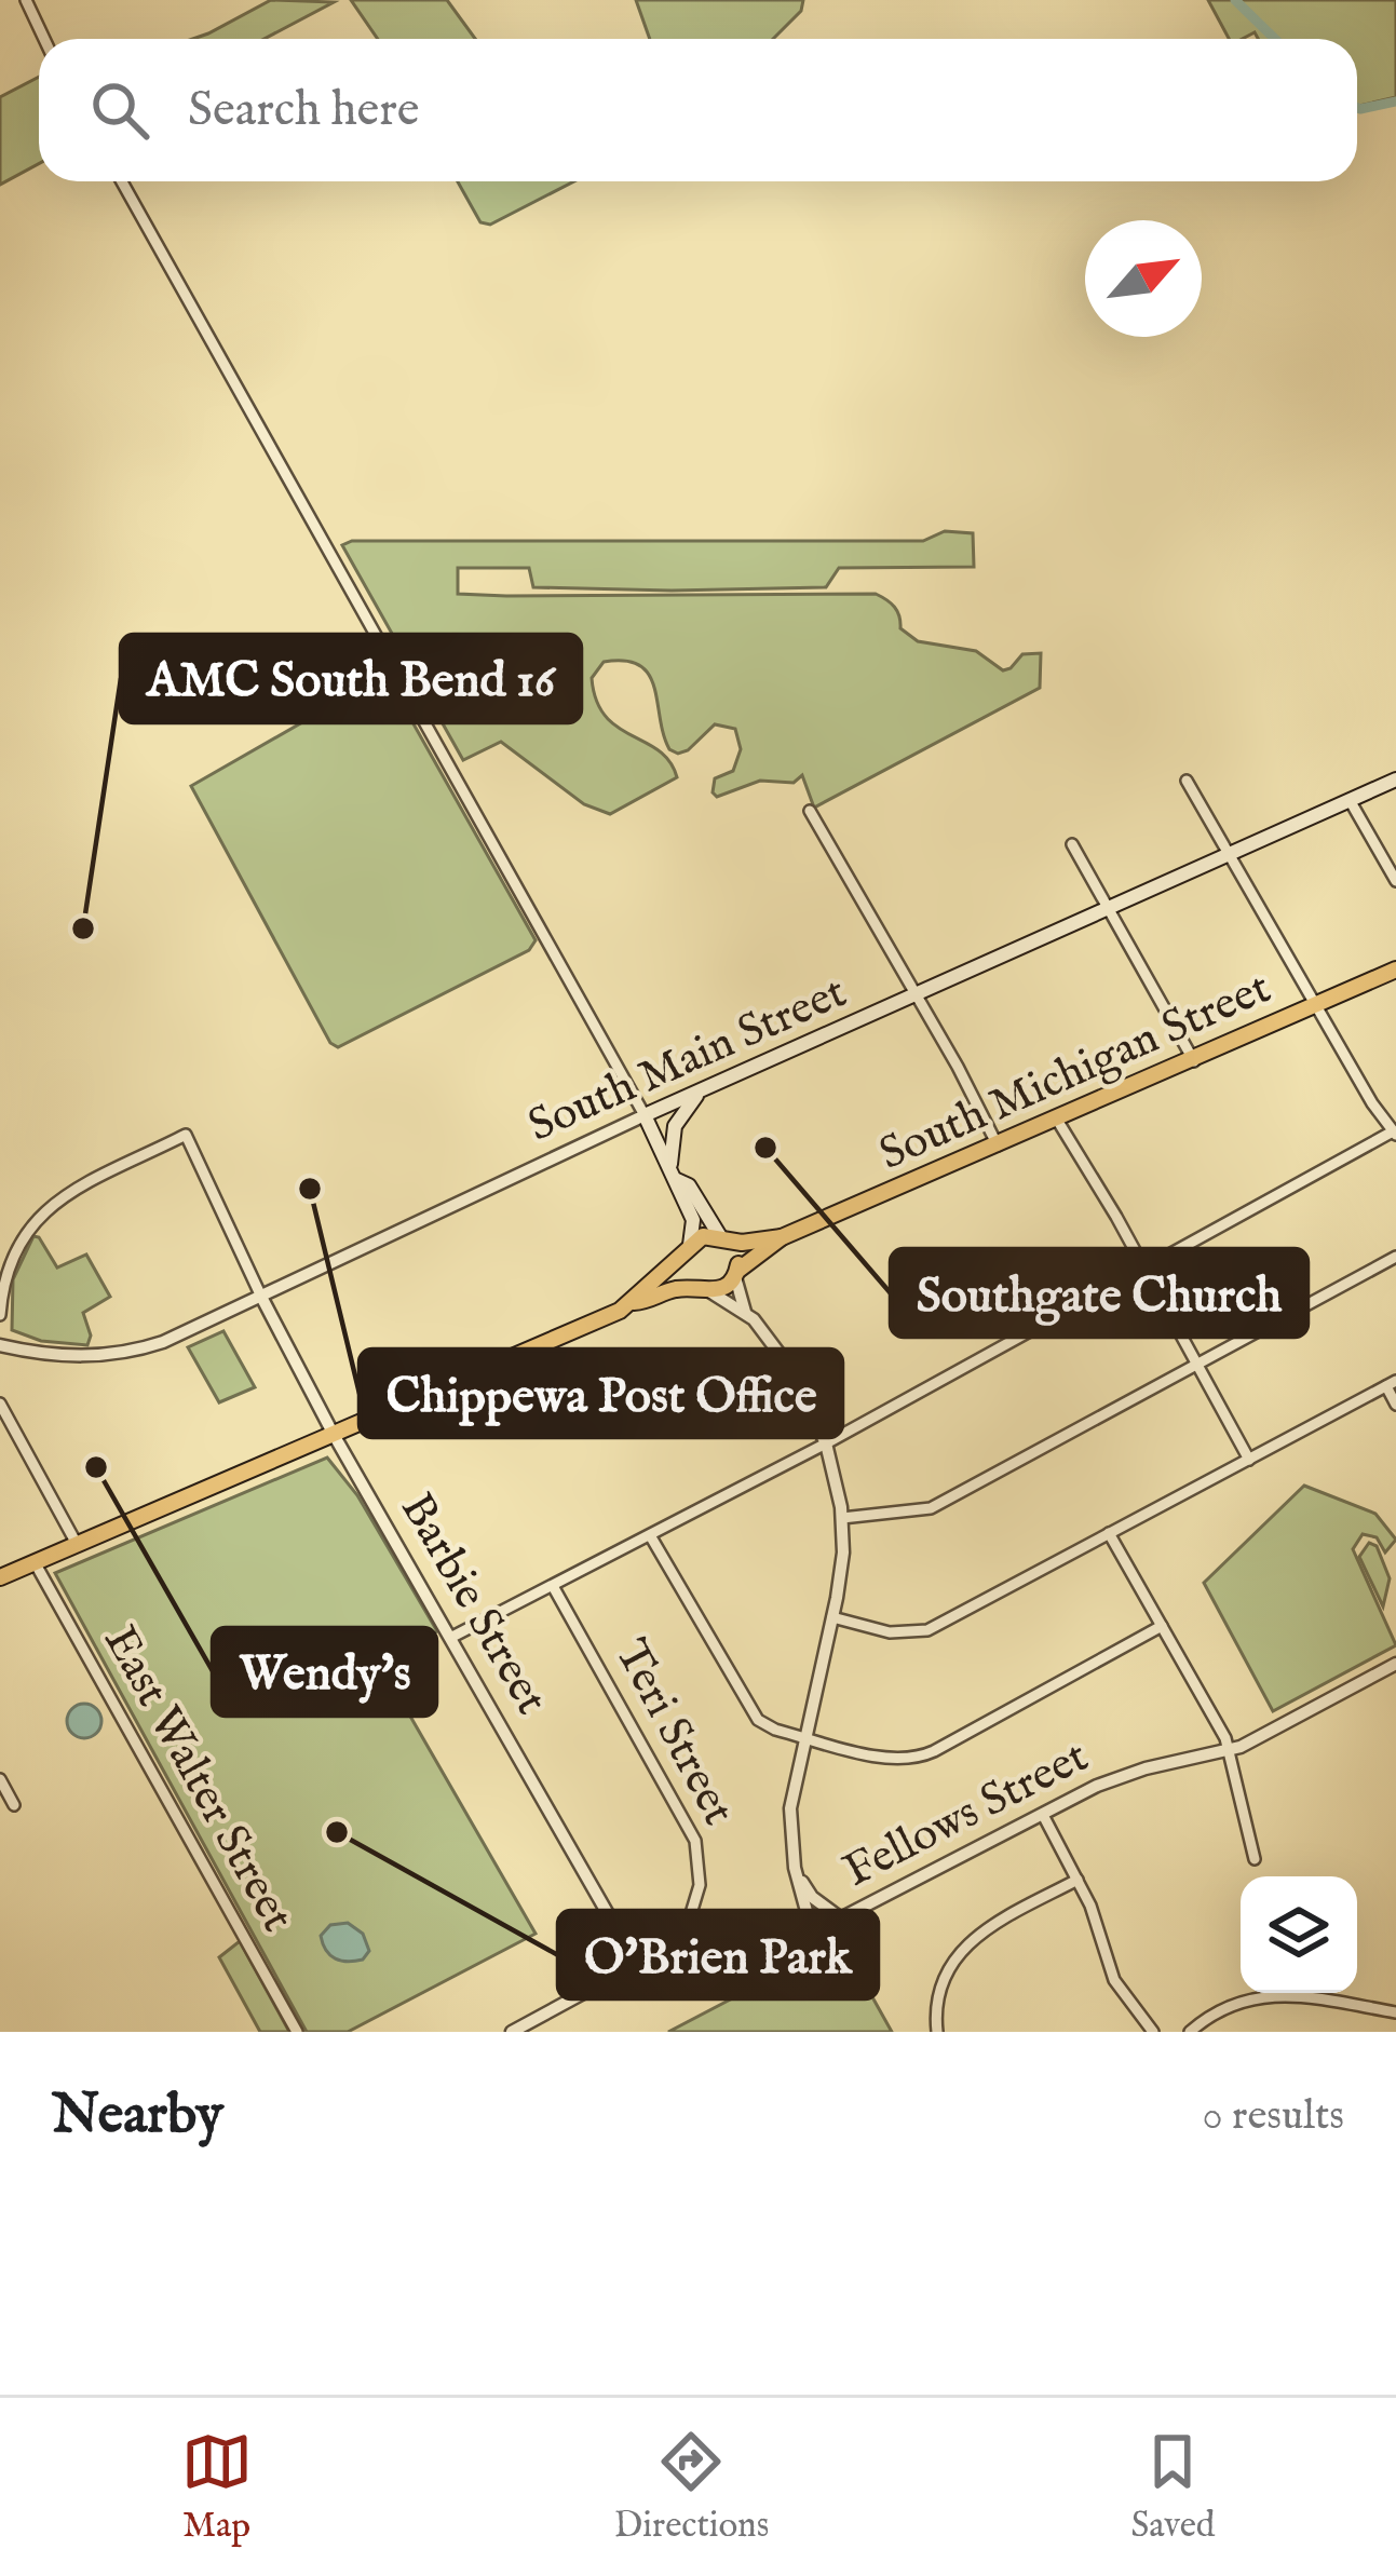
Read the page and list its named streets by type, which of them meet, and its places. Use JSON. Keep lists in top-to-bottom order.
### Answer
{
  "streets": {
    "main road": ["South Main Street", "South Michigan Street"],
    "street": [
      "Barbie Street",
      "Teri Street",
      "East Walter Street",
      "Fellows Street"
    ]
  },
  "crossings": [
    ["South Main Street", "Barbie Street"],
    ["Teri Street", "Fellows Street"]
  ],
  "places": [
    "AMC South Bend 16",
    "Southgate Church",
    "Chippewa Post Office",
    "Wendy's",
    "O'Brien Park"
  ],
  "north": "top right",
  "page": {
    "search": "Search here",
    "heading": ["Nearby", "0 results"],
    "nav": ["Map", "Directions", "Saved"]
  }
}
